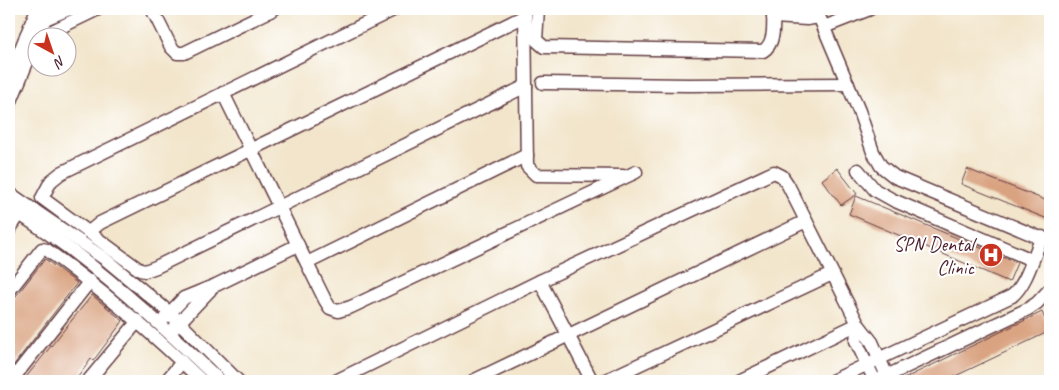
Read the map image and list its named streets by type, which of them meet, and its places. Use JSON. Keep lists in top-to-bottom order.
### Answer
{
  "places": {
    "hospital": ["SPN Dental Clinic"]
  },
  "north": "bottom right"
}
